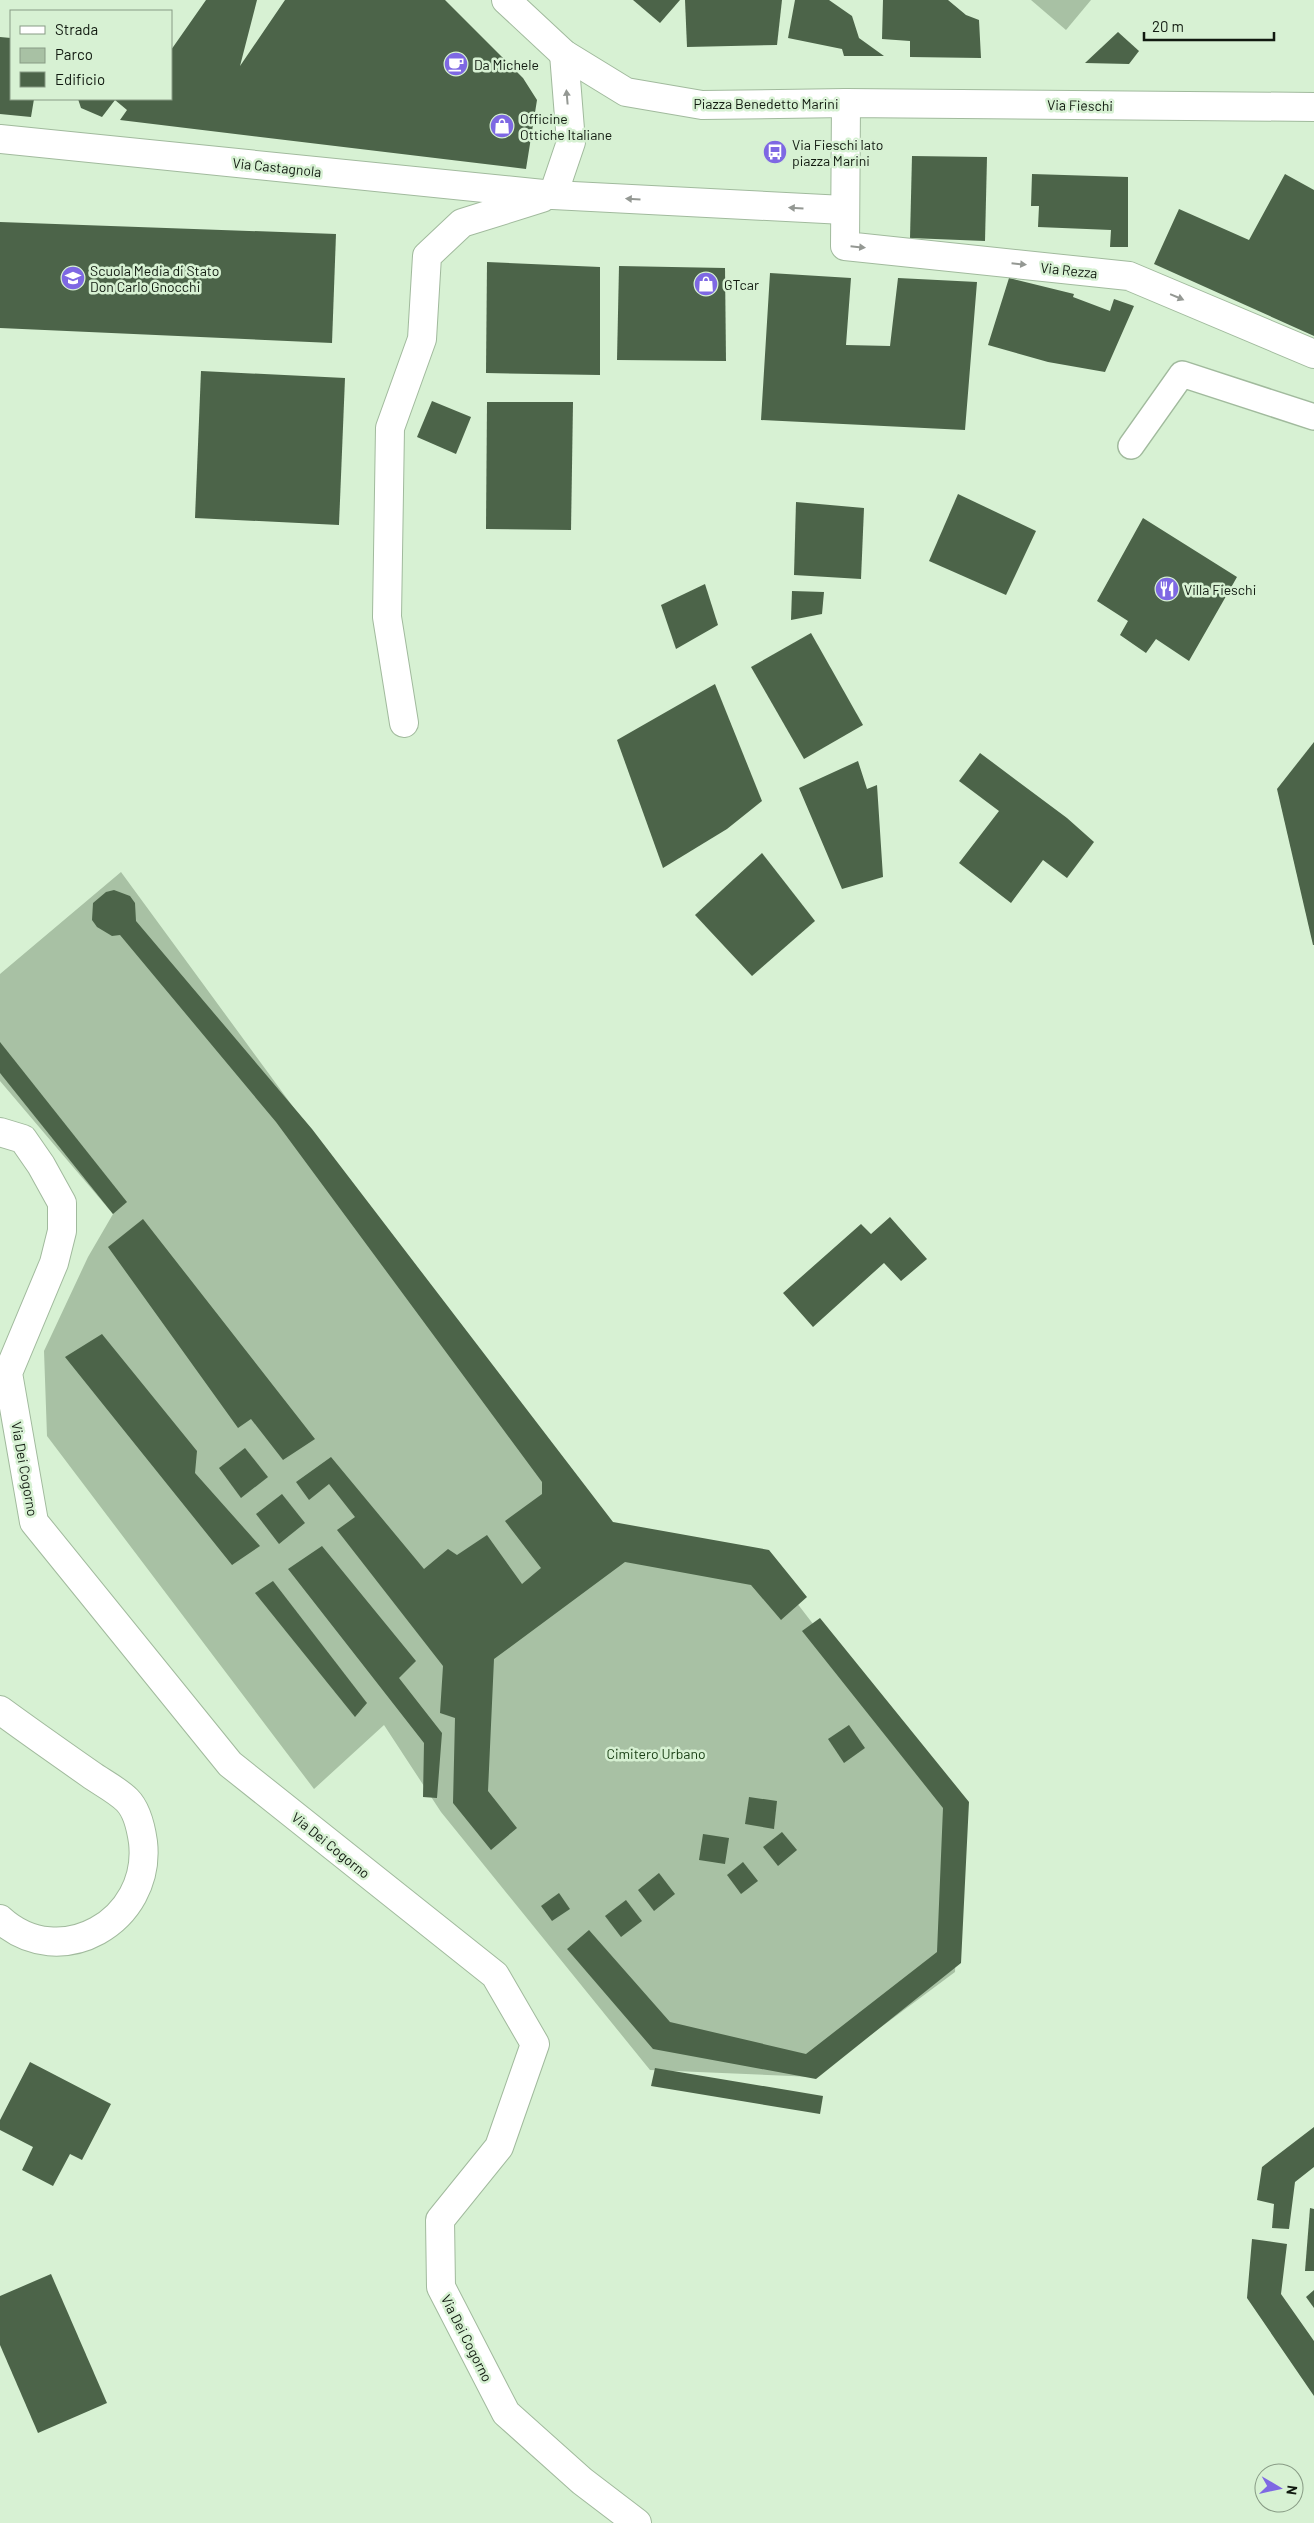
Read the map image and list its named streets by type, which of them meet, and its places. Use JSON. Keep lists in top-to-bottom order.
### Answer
{
  "streets": {
    "street": [
      "Piazza Benedetto Marini",
      "Via Fieschi",
      "Via Castagnola",
      "Via Rezza",
      "Via Dei Cogorno"
    ]
  },
  "crossings": [
    ["Piazza Benedetto Marini", "Via Fieschi"],
    ["Piazza Benedetto Marini", "Via Rezza"]
  ],
  "one_way": ["Via Rezza"],
  "parks": ["Cimitero Urbano"],
  "places": {
    "cafe": ["Da Michele"],
    "shop": ["Officine Ottiche Italiane", "GTcar"],
    "bus stop": ["Via Fieschi lato piazza Marini"],
    "school or university": ["Scuola Media di Stato Don Carlo Gnocchi"],
    "restaurant": ["Villa Fieschi"]
  },
  "legend": ["Strada", "Parco", "Edificio"],
  "scale_bar": "20 m",
  "north": "right"
}
